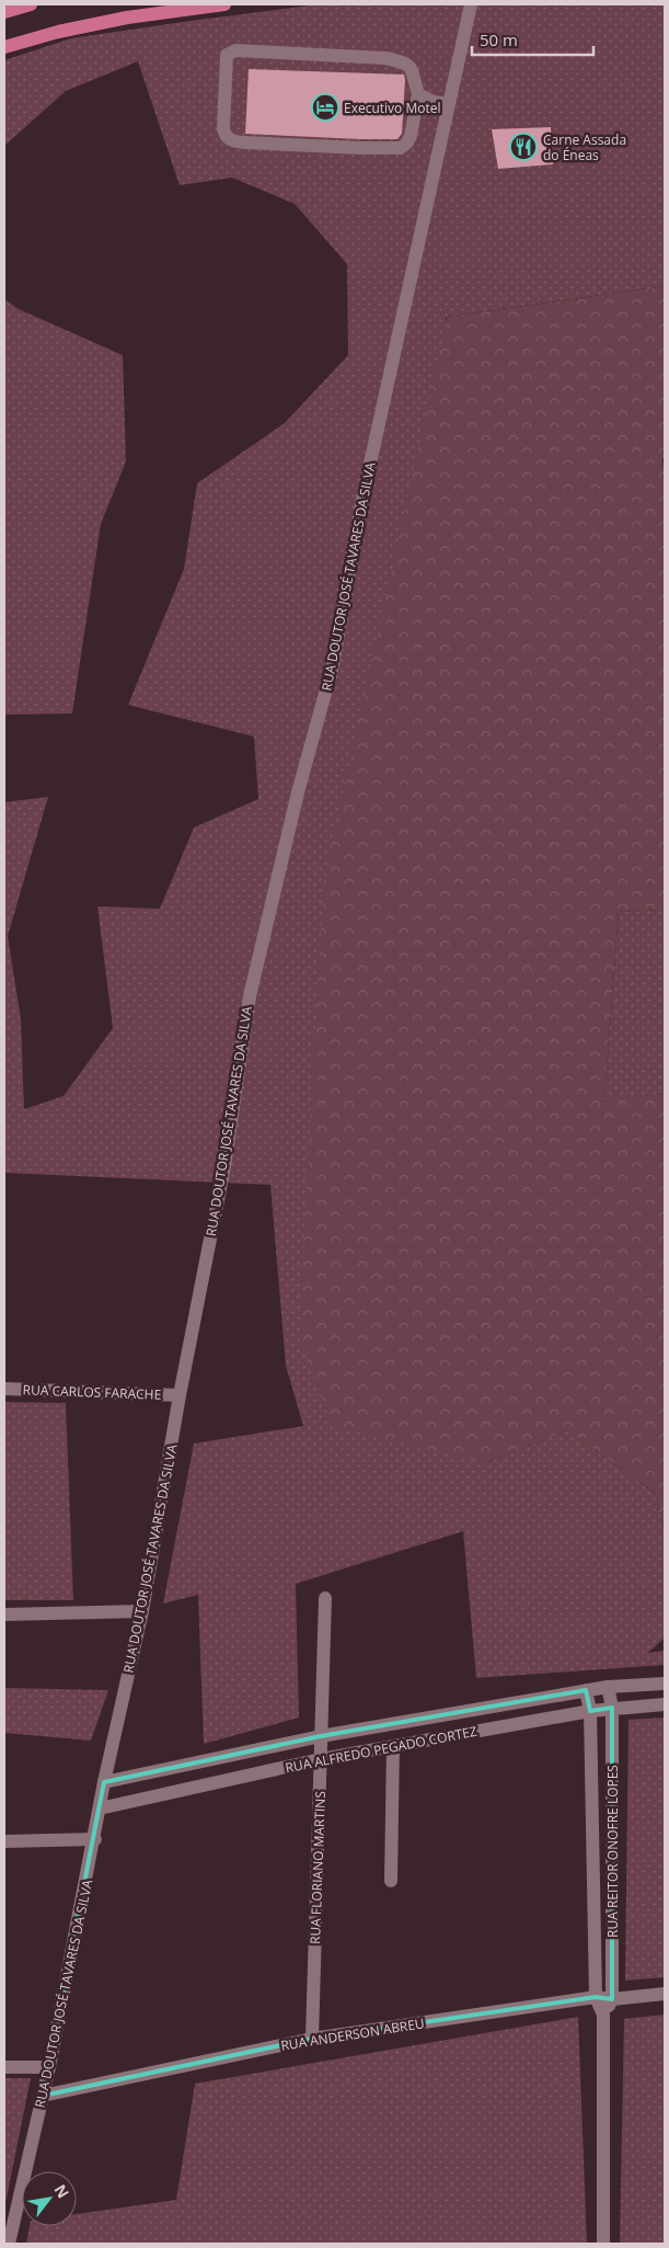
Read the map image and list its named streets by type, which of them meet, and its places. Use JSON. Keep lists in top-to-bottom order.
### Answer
{
  "streets": {
    "street": [
      "RUA DOUTOR JOSÉ TAVARES DA SILVA",
      "RUA CARLOS FARACHE",
      "RUA ALFREDO PEGADO CORTEZ",
      "RUA REITOR ONOFRE LOPES",
      "RUA FLORIANO MARTINS",
      "RUA ANDERSON ABREU"
    ]
  },
  "crossings": [
    ["RUA DOUTOR JOSÉ TAVARES DA SILVA", "RUA CARLOS FARACHE"],
    ["RUA DOUTOR JOSÉ TAVARES DA SILVA", "RUA ALFREDO PEGADO CORTEZ"],
    ["RUA DOUTOR JOSÉ TAVARES DA SILVA", "RUA ANDERSON ABREU"],
    ["RUA ALFREDO PEGADO CORTEZ", "RUA REITOR ONOFRE LOPES"],
    ["RUA ALFREDO PEGADO CORTEZ", "RUA FLORIANO MARTINS"],
    ["RUA REITOR ONOFRE LOPES", "RUA ANDERSON ABREU"],
    ["RUA FLORIANO MARTINS", "RUA ANDERSON ABREU"]
  ],
  "places": {
    "hotel": ["Executivo Motel"],
    "restaurant": ["Carne Assada do Éneas"]
  },
  "scale_bar": "50 m",
  "north": "top right"
}
